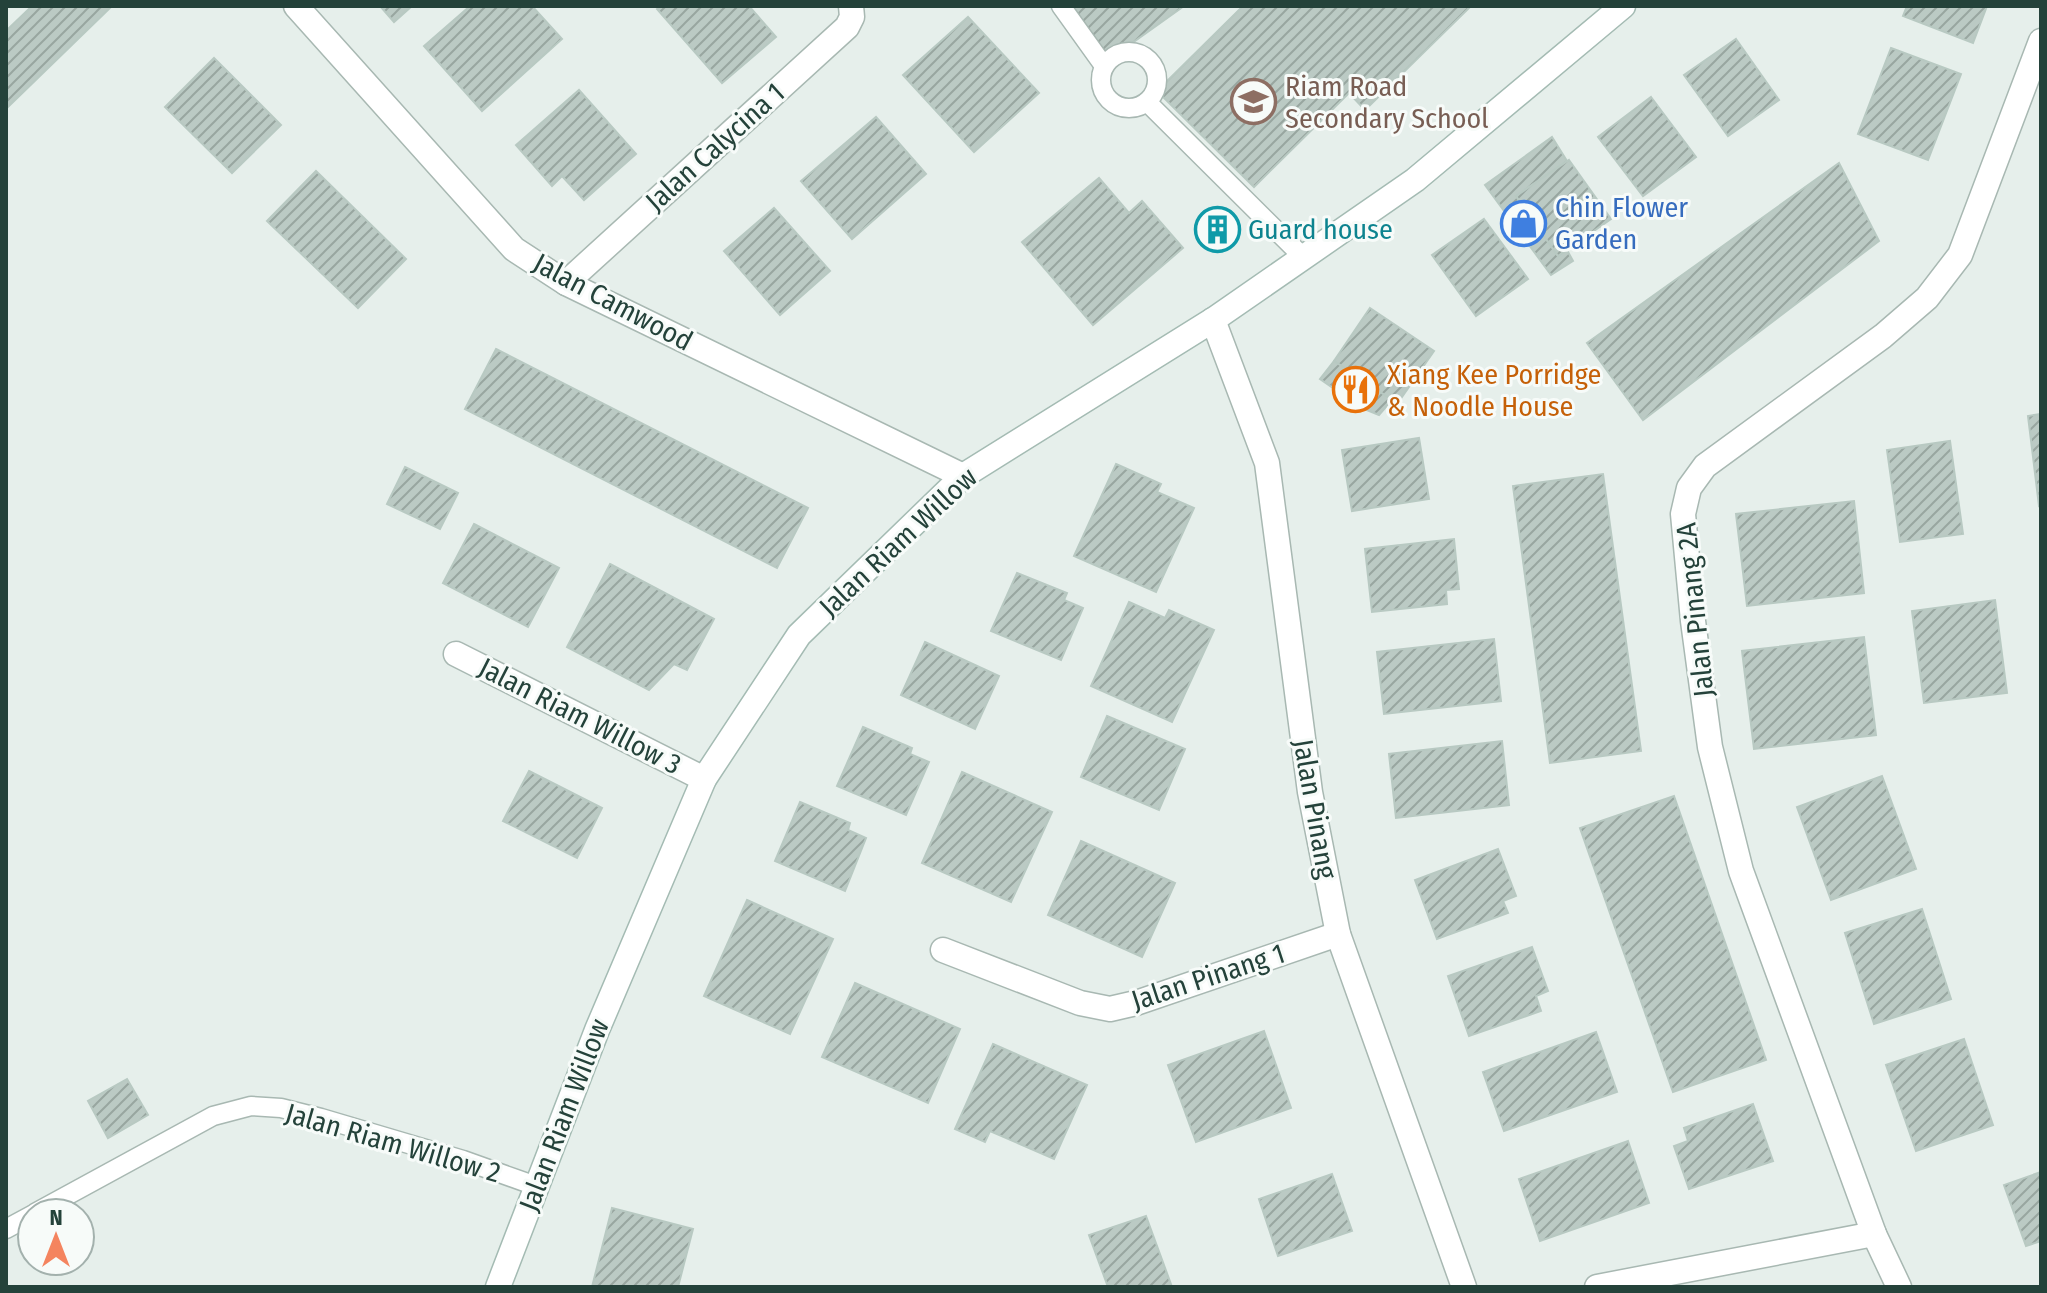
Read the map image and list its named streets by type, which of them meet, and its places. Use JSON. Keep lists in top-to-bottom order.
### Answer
{
  "streets": {
    "street": [
      "Jalan Calycina 1",
      "Jalan Camwood",
      "Jalan Riam Willow",
      "Jalan Pinang 2A",
      "Jalan Riam Willow 3",
      "Jalan Pinang",
      "Jalan Pinang 1"
    ],
    "lane": ["Jalan Riam Willow 2"]
  },
  "crossings": [
    ["Jalan Calycina 1", "Jalan Camwood"],
    ["Jalan Camwood", "Jalan Riam Willow"],
    ["Jalan Riam Willow", "Jalan Riam Willow 3"],
    ["Jalan Riam Willow", "Jalan Pinang"],
    ["Jalan Riam Willow", "Jalan Riam Willow 2"],
    ["Jalan Pinang", "Jalan Pinang 1"]
  ],
  "places": {
    "school or university": ["Riam Road Secondary School"],
    "shop": ["Chin Flower Garden"],
    "building": ["Guard house"],
    "restaurant": ["Xiang Kee Porridge & Noodle House"]
  },
  "north": "top"
}
